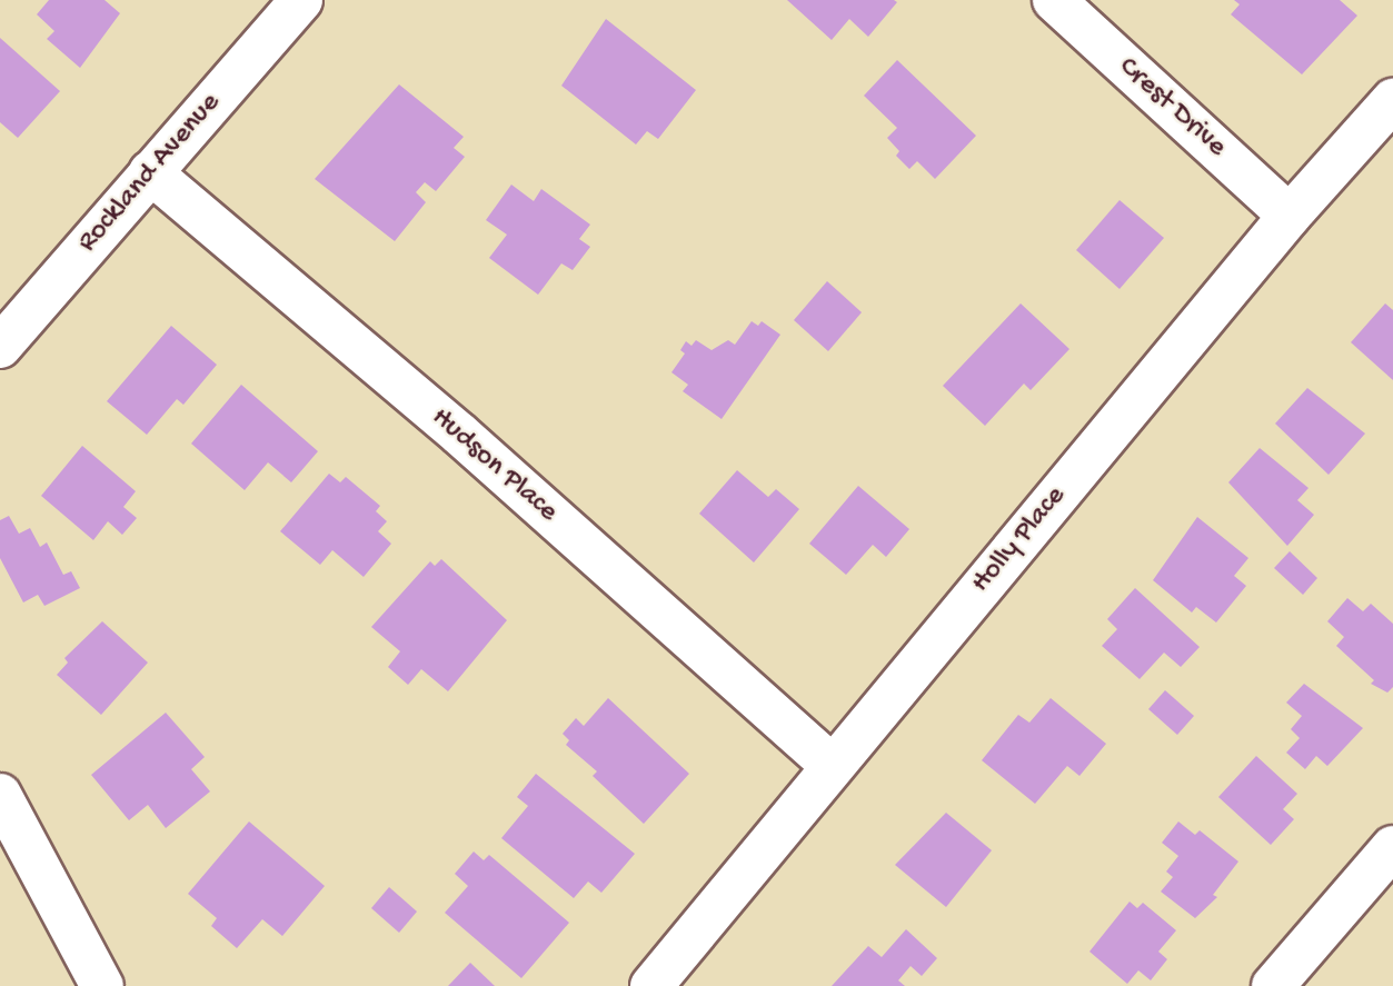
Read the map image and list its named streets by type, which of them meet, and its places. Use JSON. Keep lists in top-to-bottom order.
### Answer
{
  "streets": {
    "street": [
      "Crest Drive",
      "Rockland Avenue",
      "Hudson Place",
      "Holly Place"
    ]
  },
  "crossings": [
    ["Crest Drive", "Holly Place"],
    ["Rockland Avenue", "Hudson Place"],
    ["Hudson Place", "Holly Place"]
  ]
}
